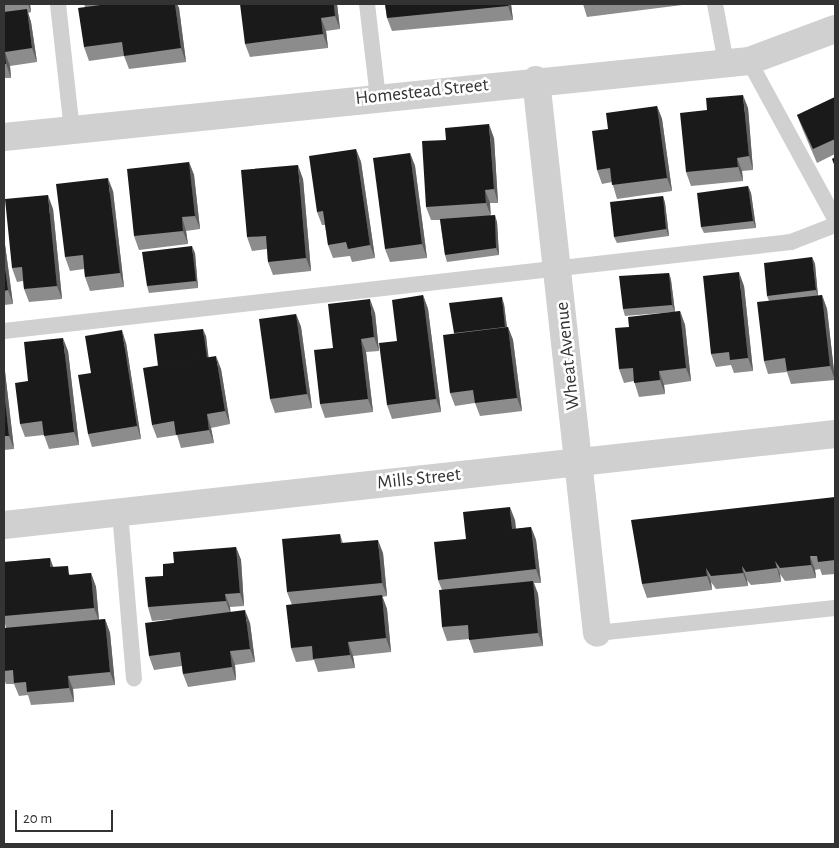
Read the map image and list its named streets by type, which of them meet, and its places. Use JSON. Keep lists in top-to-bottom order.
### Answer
{
  "streets": {
    "street": ["Homestead Street", "Wheat Avenue", "Mills Street"]
  },
  "crossings": [
    ["Homestead Street", "Wheat Avenue"],
    ["Wheat Avenue", "Mills Street"]
  ],
  "scale_bar": "20 m"
}
